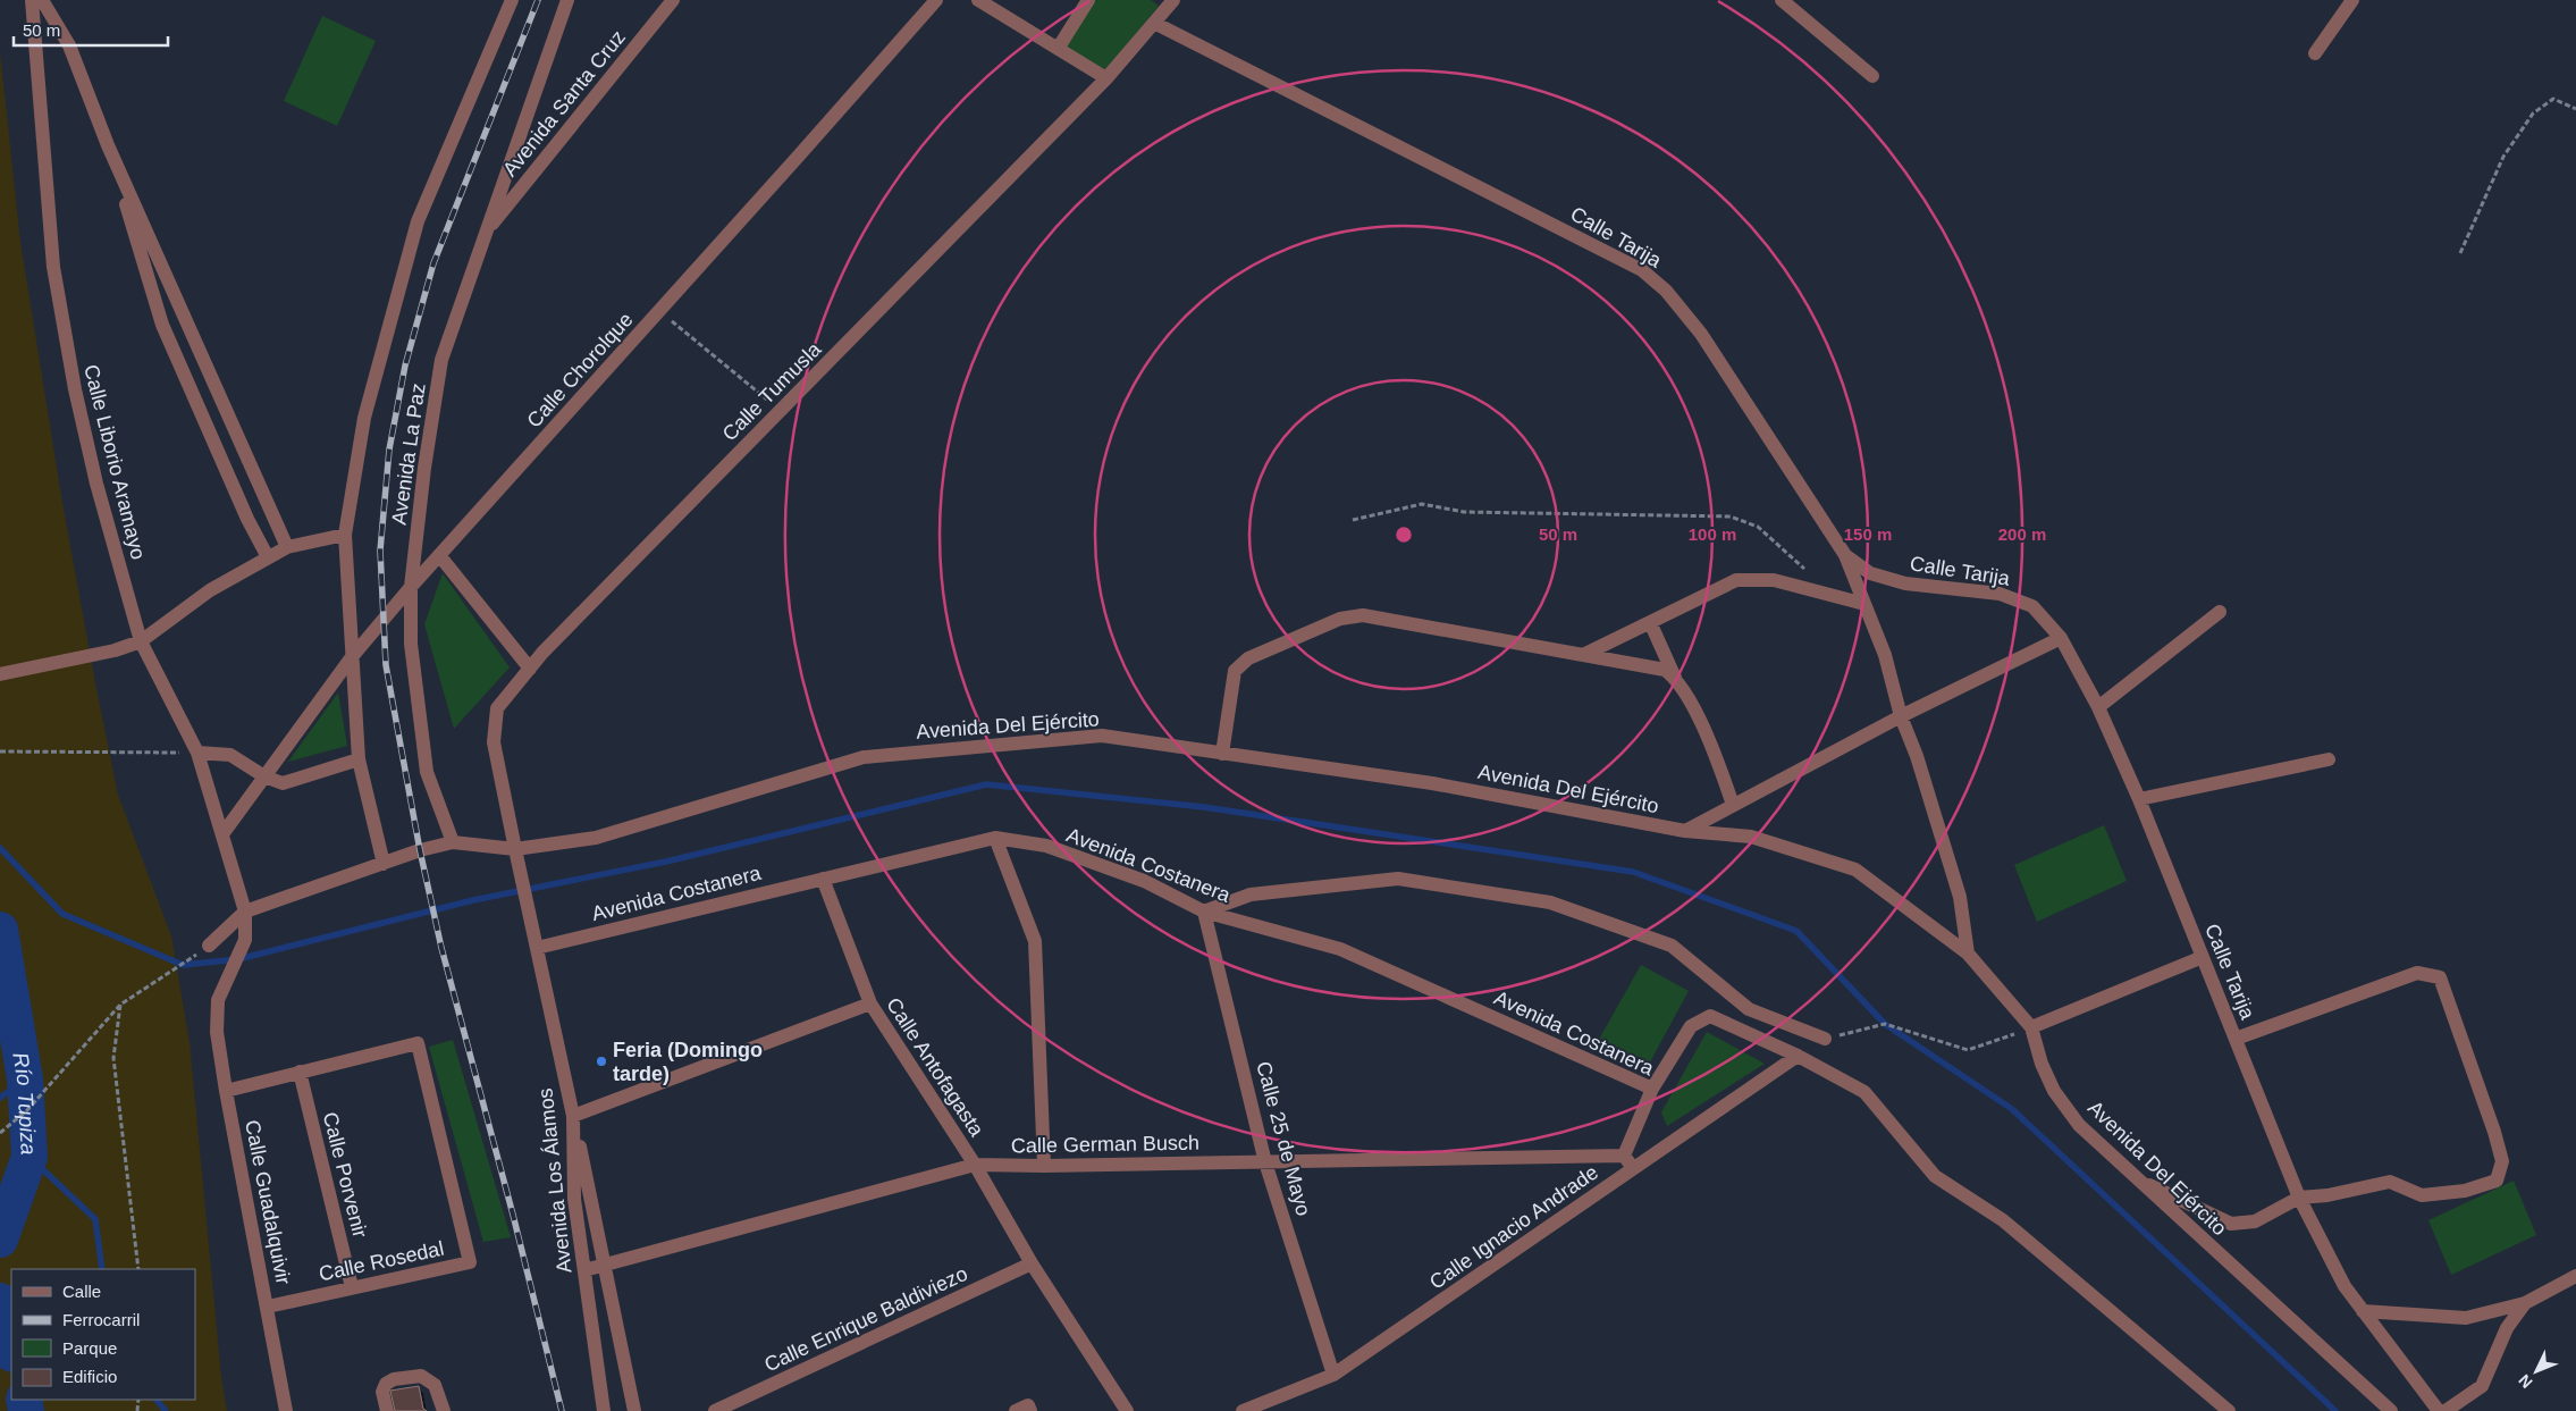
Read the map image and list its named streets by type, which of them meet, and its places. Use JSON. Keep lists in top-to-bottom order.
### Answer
{
  "streets": {
    "street": [
      "Avenida Santa Cruz",
      "Calle Tarija",
      "Calle Chorolque",
      "Calle Tumusla",
      "Avenida La Paz",
      "Calle Liborio Aramayo",
      "Avenida Del Ejército",
      "Avenida Costanera",
      "Calle Antofagasta",
      "Calle 25 de Mayo",
      "Calle German Busch",
      "Calle Porvenir",
      "Avenida Los Álamos",
      "Calle Guadalquivir",
      "Calle Ignacio Andrade",
      "Calle Rosedal",
      "Calle Enrique Baldiviezo"
    ]
  },
  "crossings": [
    ["Avenida Santa Cruz", "Avenida La Paz"],
    ["Calle Tarija", "Calle Tumusla"],
    ["Calle Chorolque", "Avenida La Paz"],
    ["Calle Chorolque", "Calle Liborio Aramayo"],
    ["Calle Tumusla", "Avenida Del Ejército"],
    ["Calle Tumusla", "Avenida Los Álamos"],
    ["Calle Liborio Aramayo", "Calle Guadalquivir"],
    ["Avenida Del Ejército", "Avenida Los Álamos"],
    ["Avenida Costanera", "Calle Antofagasta"],
    ["Avenida Costanera", "Calle 25 de Mayo"],
    ["Avenida Costanera", "Calle German Busch"],
    ["Avenida Costanera", "Avenida Los Álamos"],
    ["Calle Antofagasta", "Calle German Busch"],
    ["Calle Antofagasta", "Calle Enrique Baldiviezo"],
    ["Calle 25 de Mayo", "Calle German Busch"],
    ["Calle 25 de Mayo", "Calle Ignacio Andrade"],
    ["Calle German Busch", "Avenida Los Álamos"],
    ["Calle Porvenir", "Calle Rosedal"],
    ["Calle Guadalquivir", "Calle Rosedal"]
  ],
  "water": ["Río Tupiza"],
  "places": ["Feria (Domingo tarde)"],
  "legend": [
    "Calle",
    "Ferrocarril",
    "Parque",
    "Edificio"
  ],
  "scale_bar": "50 m",
  "north": "bottom left",
  "rings": [
    "50 m",
    "100 m",
    "150 m",
    "200 m"
  ]
}
